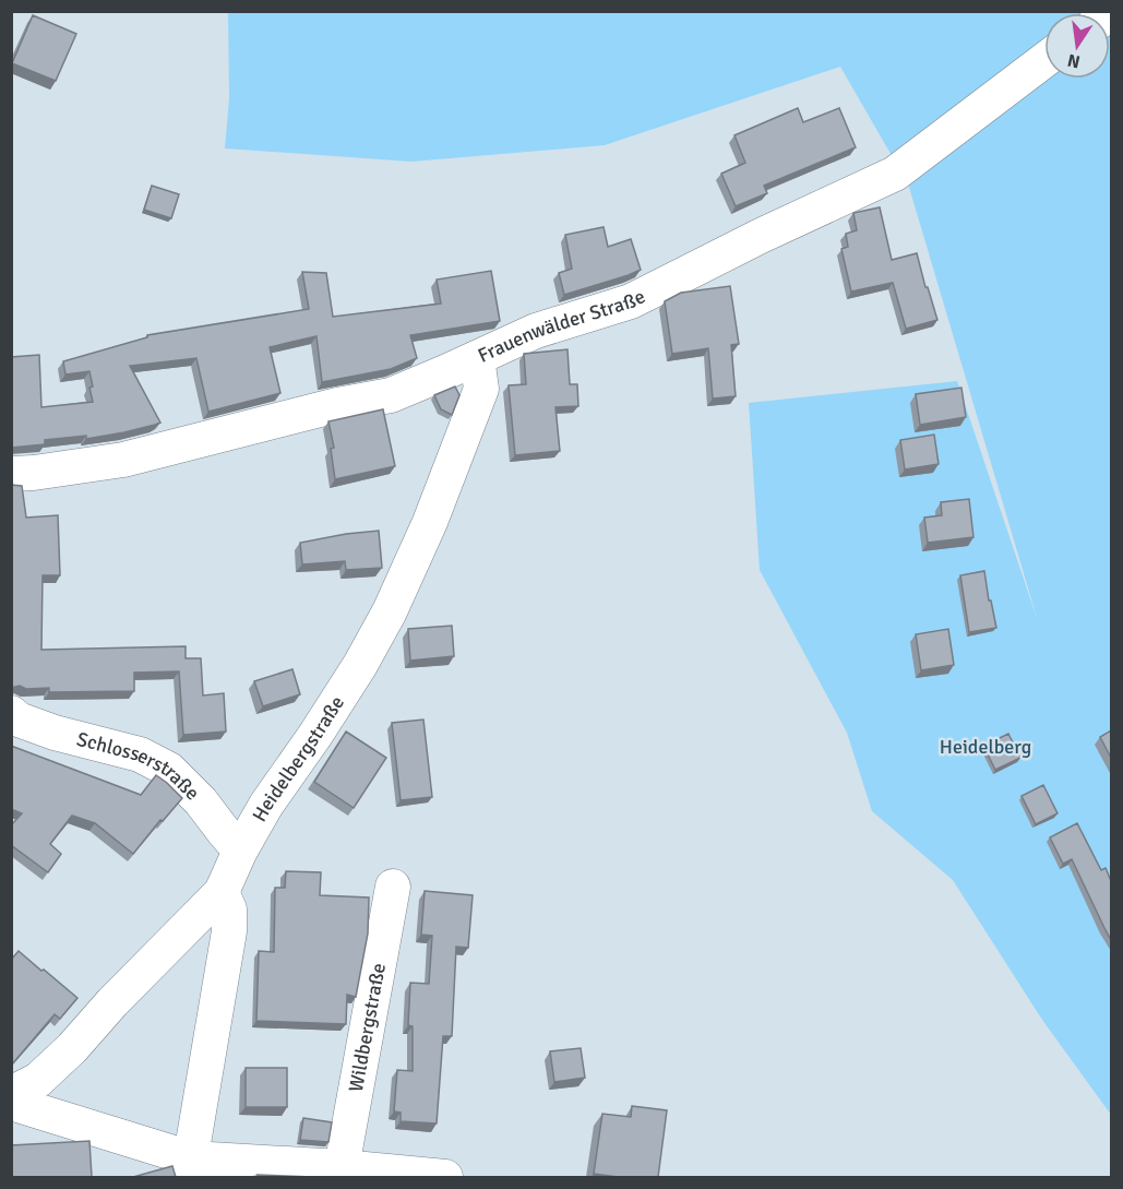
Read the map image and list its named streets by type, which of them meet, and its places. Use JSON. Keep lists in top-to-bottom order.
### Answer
{
  "streets": {
    "street": [
      "Frauenwälder Straße",
      "Heidelbergstraße",
      "Schlosserstraße",
      "Wildbergstraße"
    ]
  },
  "crossings": [
    ["Frauenwälder Straße", "Heidelbergstraße"],
    ["Heidelbergstraße", "Schlosserstraße"]
  ],
  "parks": ["Heidelberg"],
  "north": "bottom"
}
